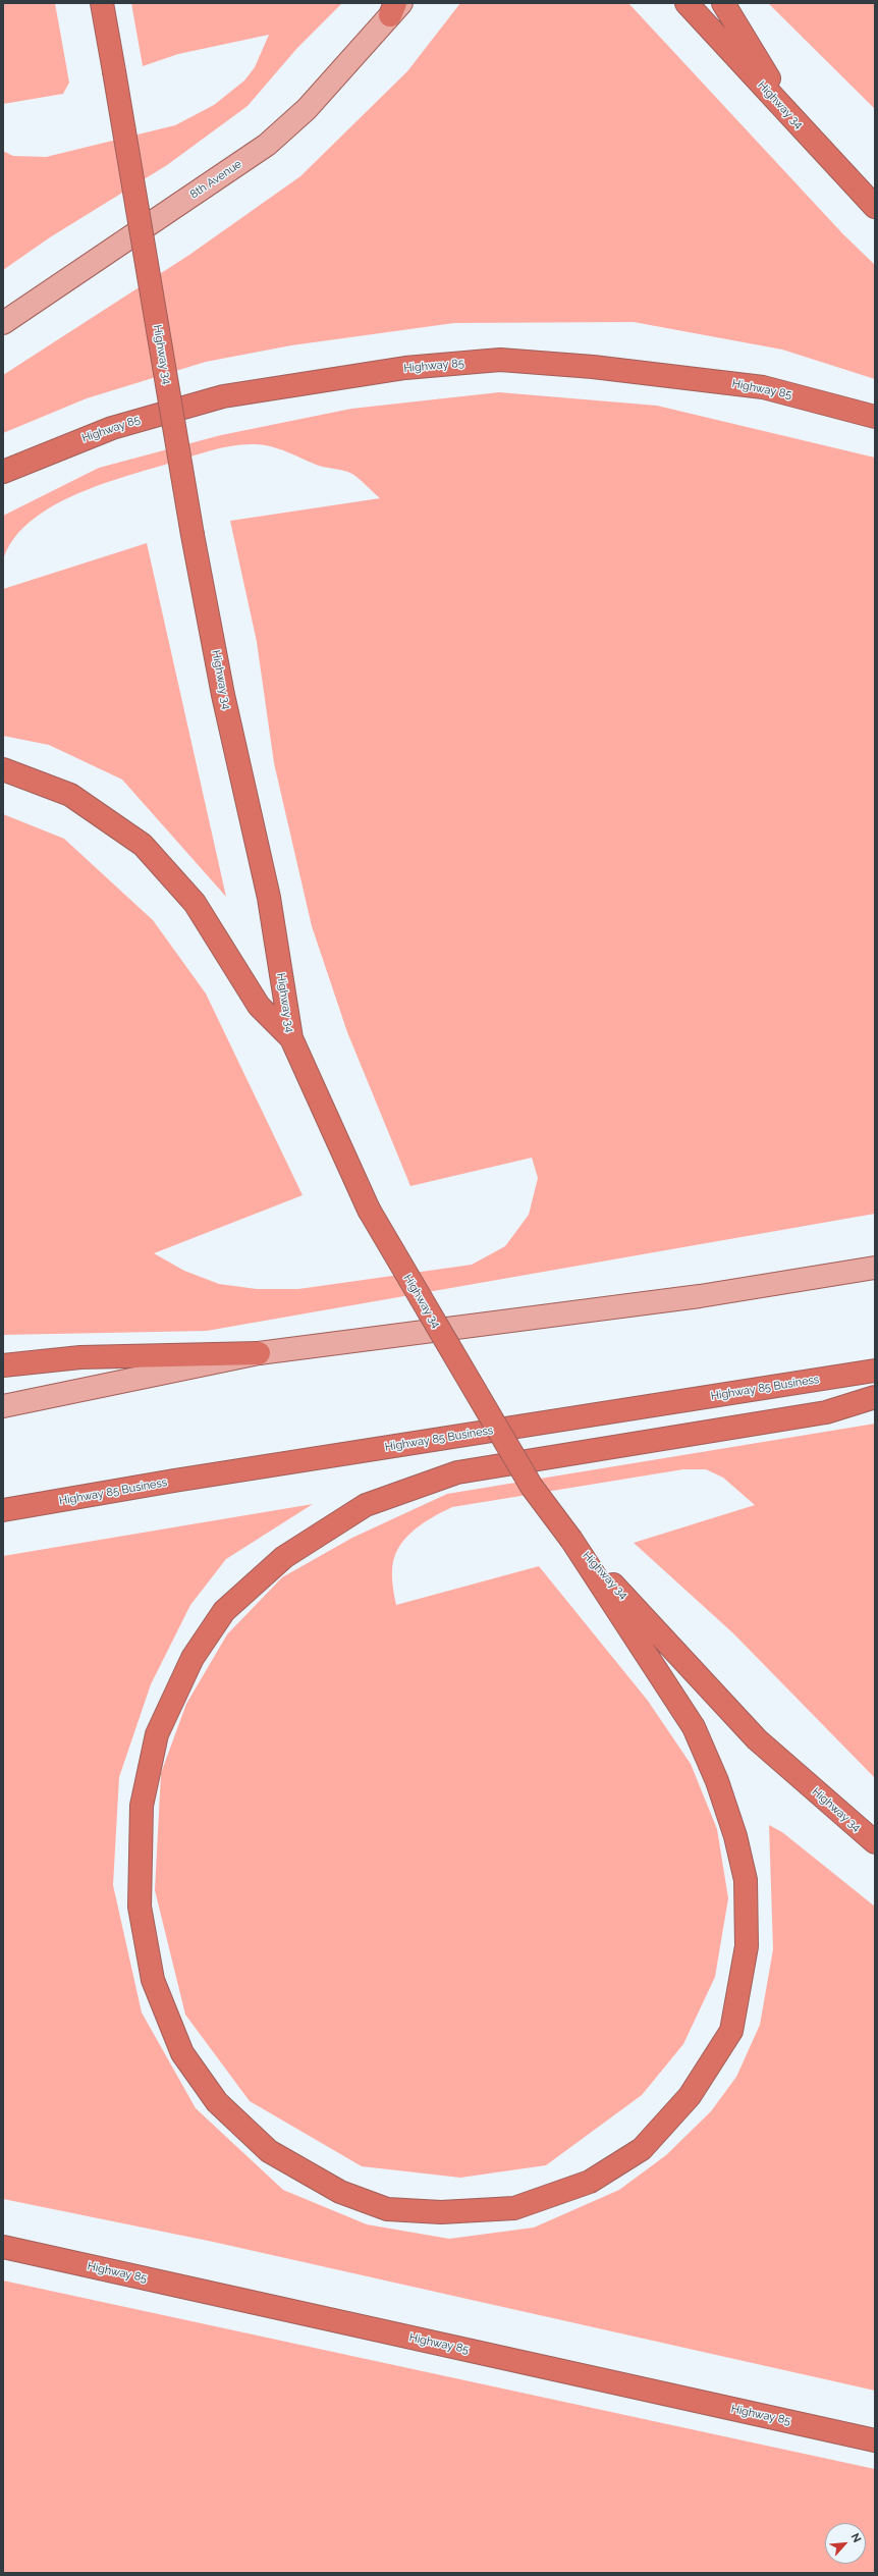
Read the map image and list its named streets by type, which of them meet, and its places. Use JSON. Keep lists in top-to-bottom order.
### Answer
{
  "streets": {
    "highway": ["Highway 34", "Highway 85", "Highway 85 Business"],
    "main road": ["8th Avenue"]
  },
  "north": "top right"
}
